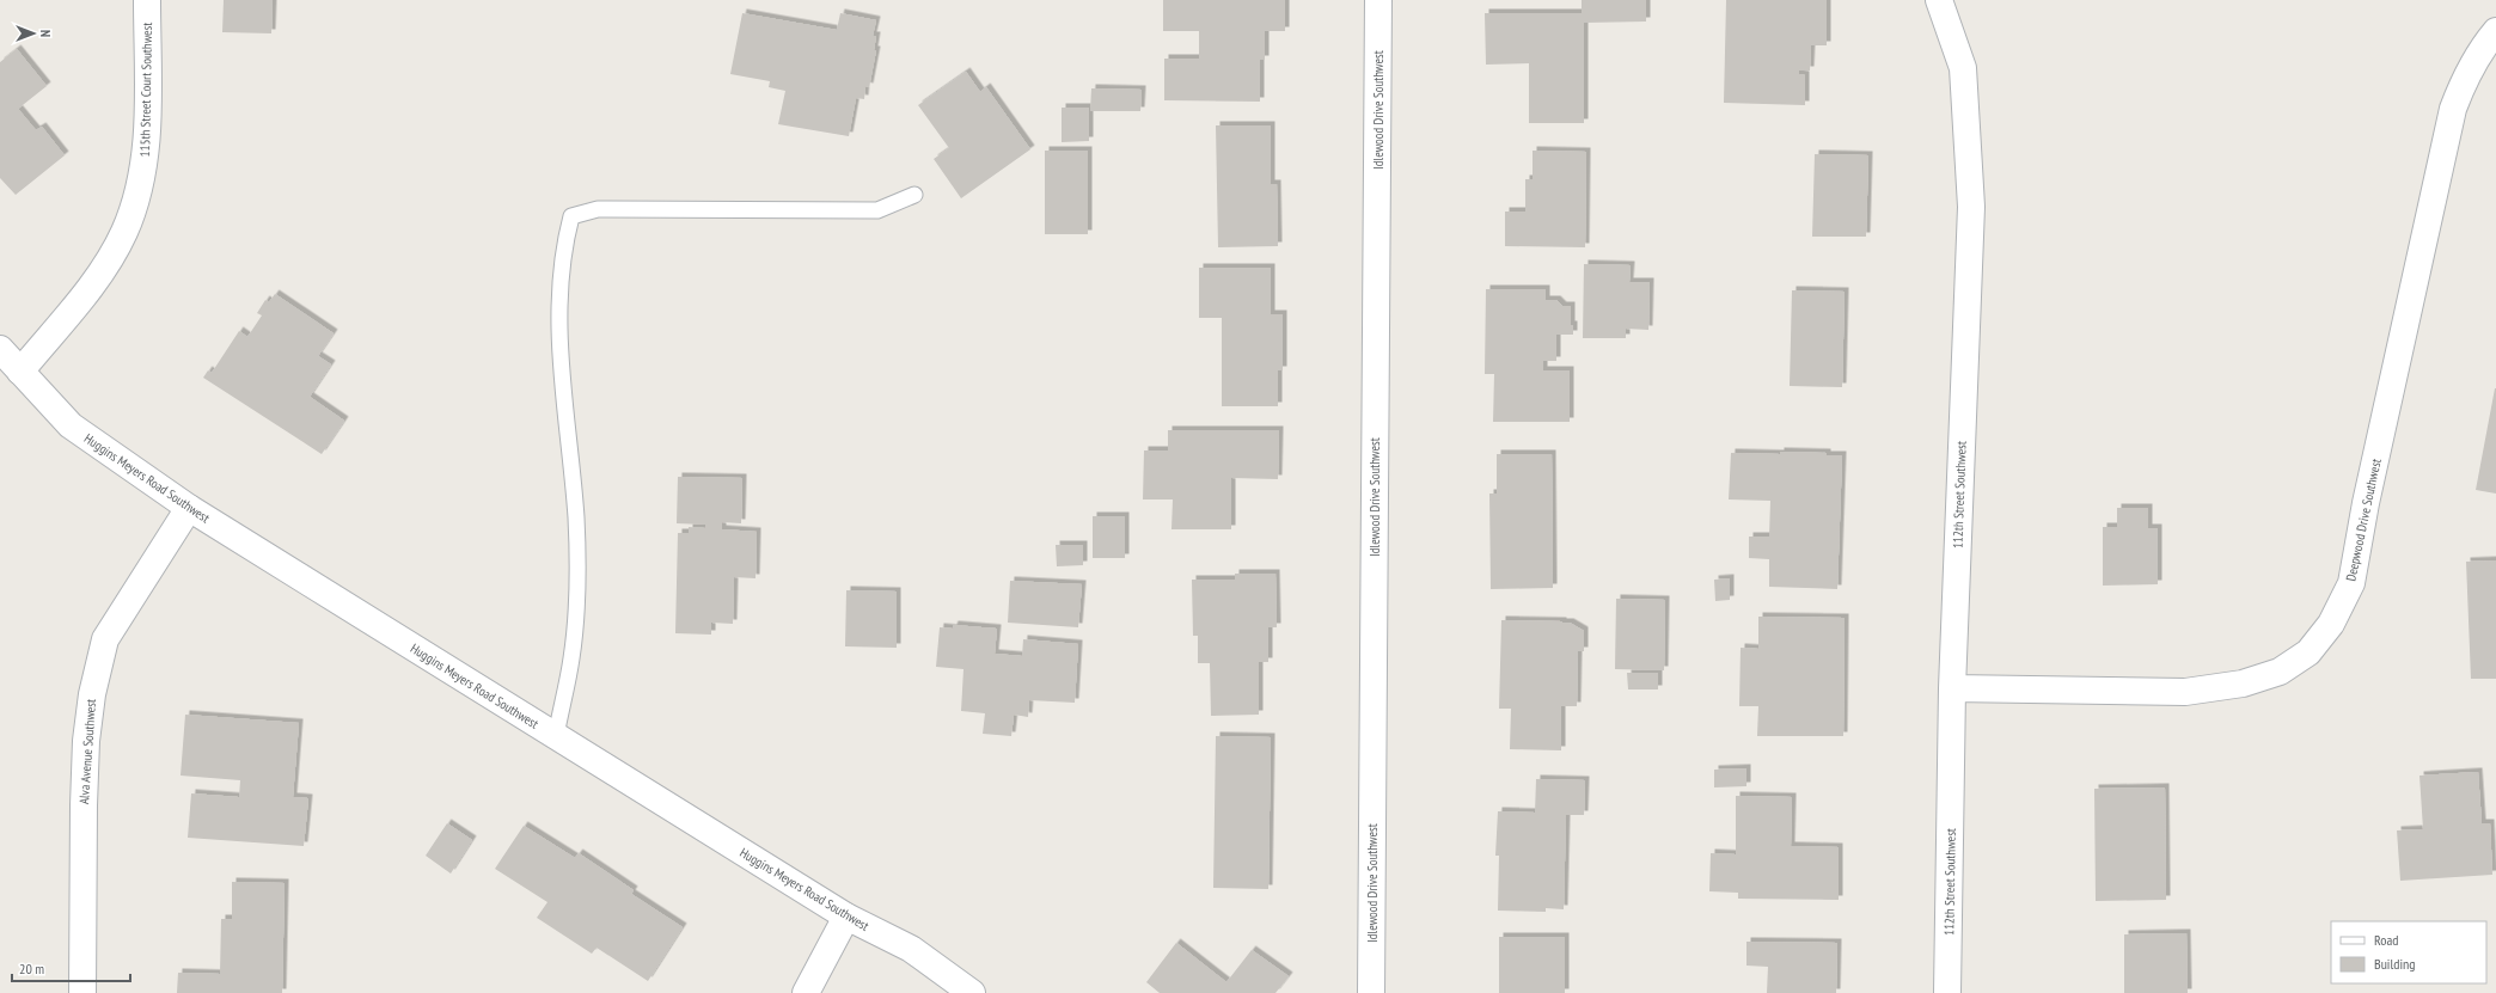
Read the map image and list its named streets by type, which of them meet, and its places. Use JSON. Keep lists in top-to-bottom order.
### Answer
{
  "streets": {
    "street": [
      "115th Street Court Southwest",
      "Idlewood Drive Southwest",
      "Huggins Meyers Road Southwest",
      "112th Street Southwest",
      "Deepwood Drive Southwest",
      "Alva Avenue Southwest"
    ]
  },
  "crossings": [
    ["115th Street Court Southwest", "Huggins Meyers Road Southwest"],
    ["Huggins Meyers Road Southwest", "Alva Avenue Southwest"],
    ["112th Street Southwest", "Deepwood Drive Southwest"]
  ],
  "legend": ["Road", "Building"],
  "scale_bar": "20 m",
  "north": "right"
}
